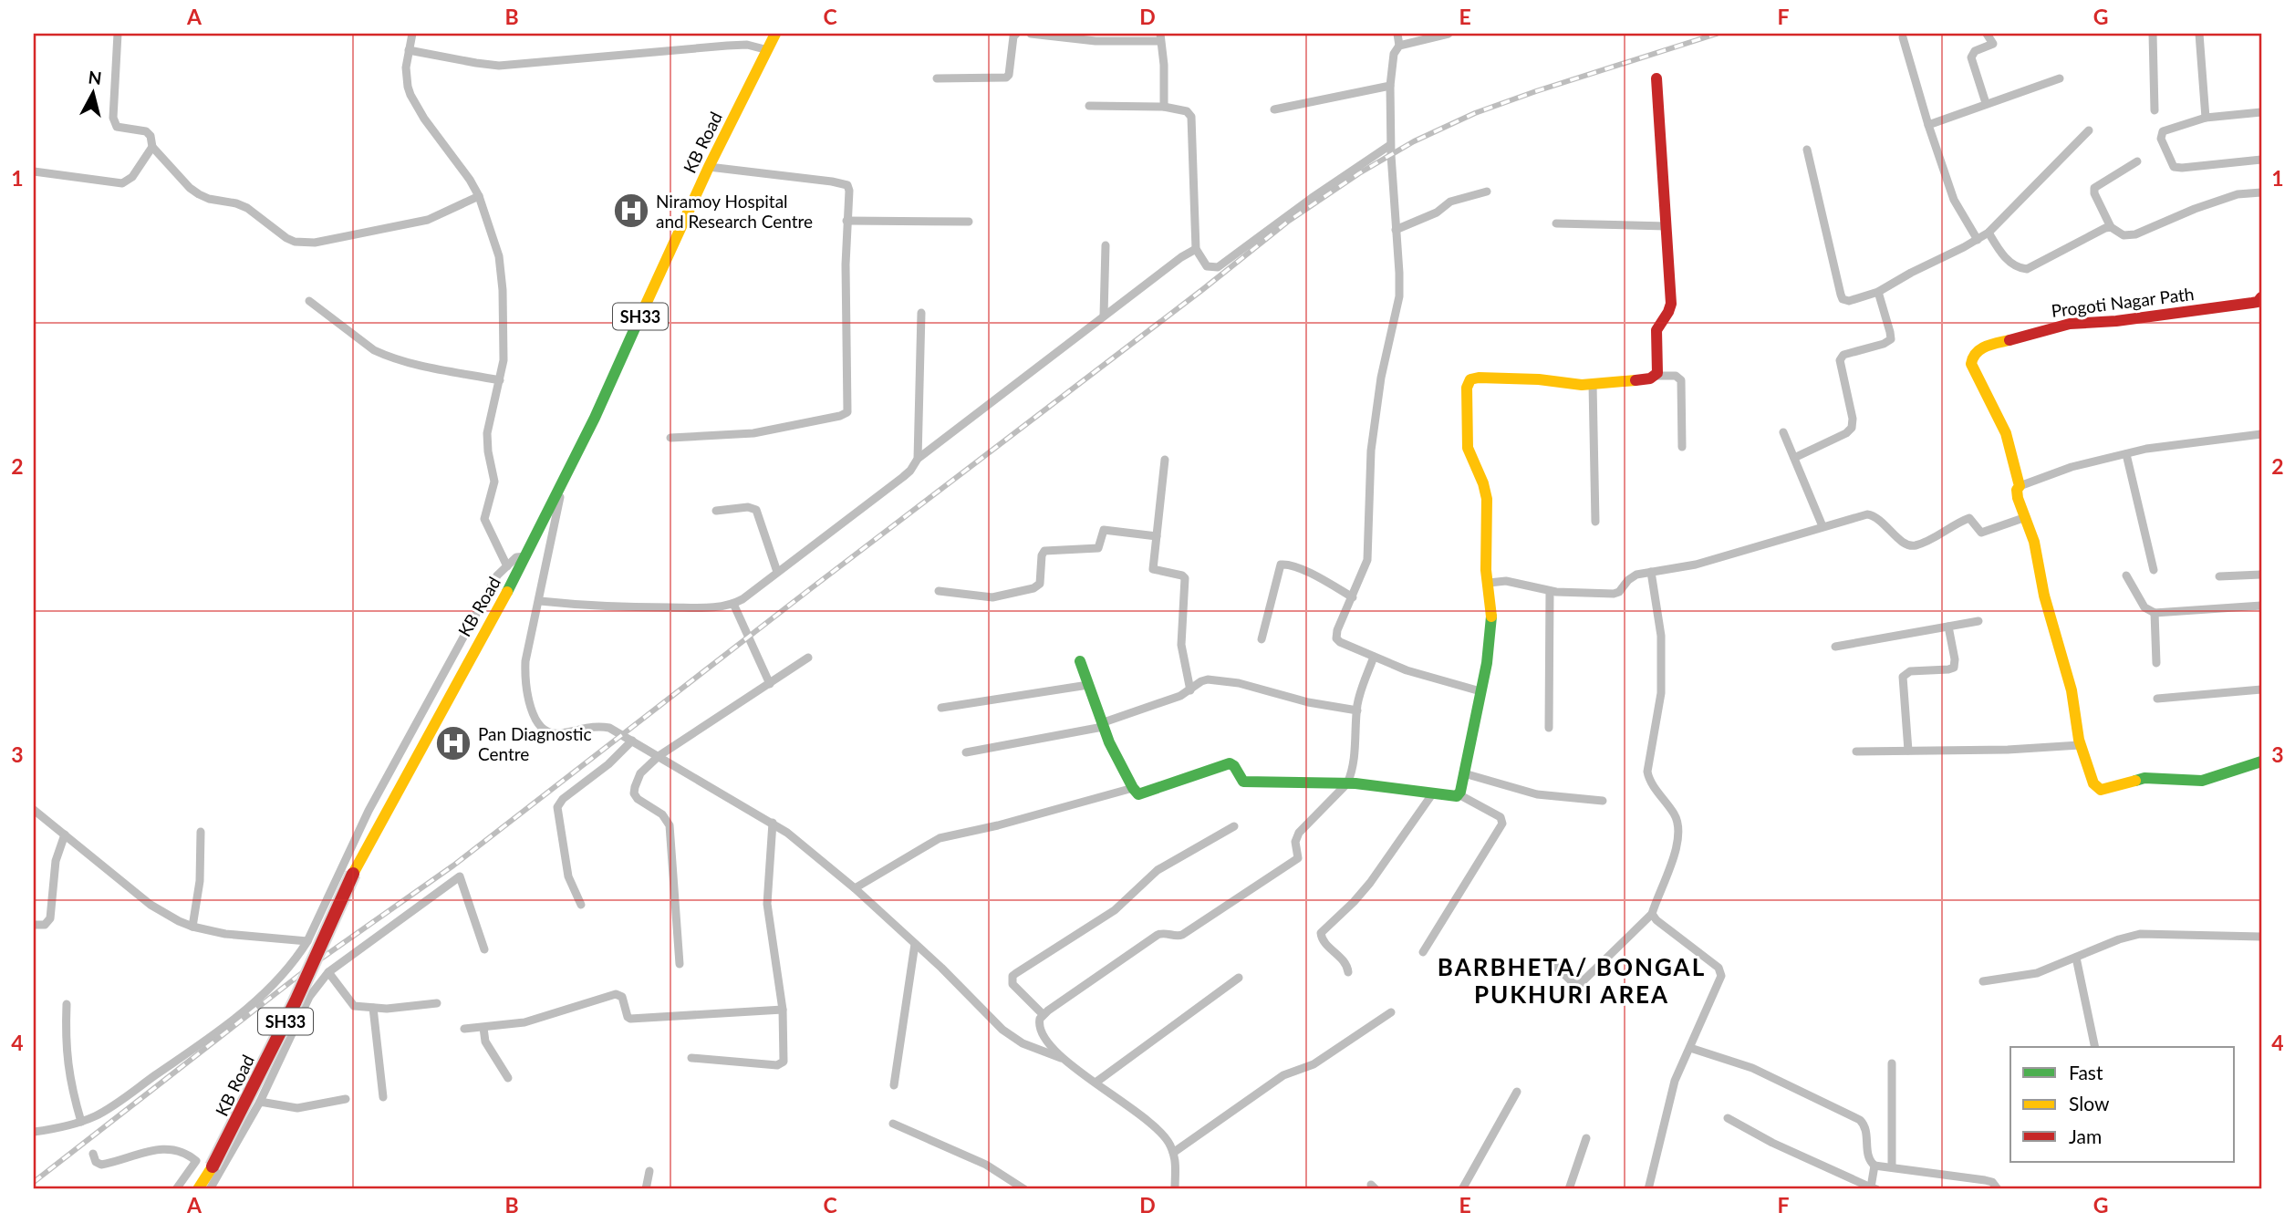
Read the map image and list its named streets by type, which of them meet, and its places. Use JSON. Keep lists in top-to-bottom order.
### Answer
{
  "streets": {
    "street": ["KB Road", "Progoti Nagar Path", "SH33"]
  },
  "districts": ["BARBHETA/ BONGAL PUKHURI AREA"],
  "places": {
    "hospital": ["Niramoy Hospital and Research Centre", "Pan Diagnostic Centre"]
  },
  "legend": ["Fast", "Slow", "Jam"],
  "north": "top",
  "grid": {
    "columns": [
      "A",
      "B",
      "C",
      "D",
      "E",
      "F",
      "G"
    ],
    "rows": [
      "1",
      "2",
      "3",
      "4"
    ]
  }
}
